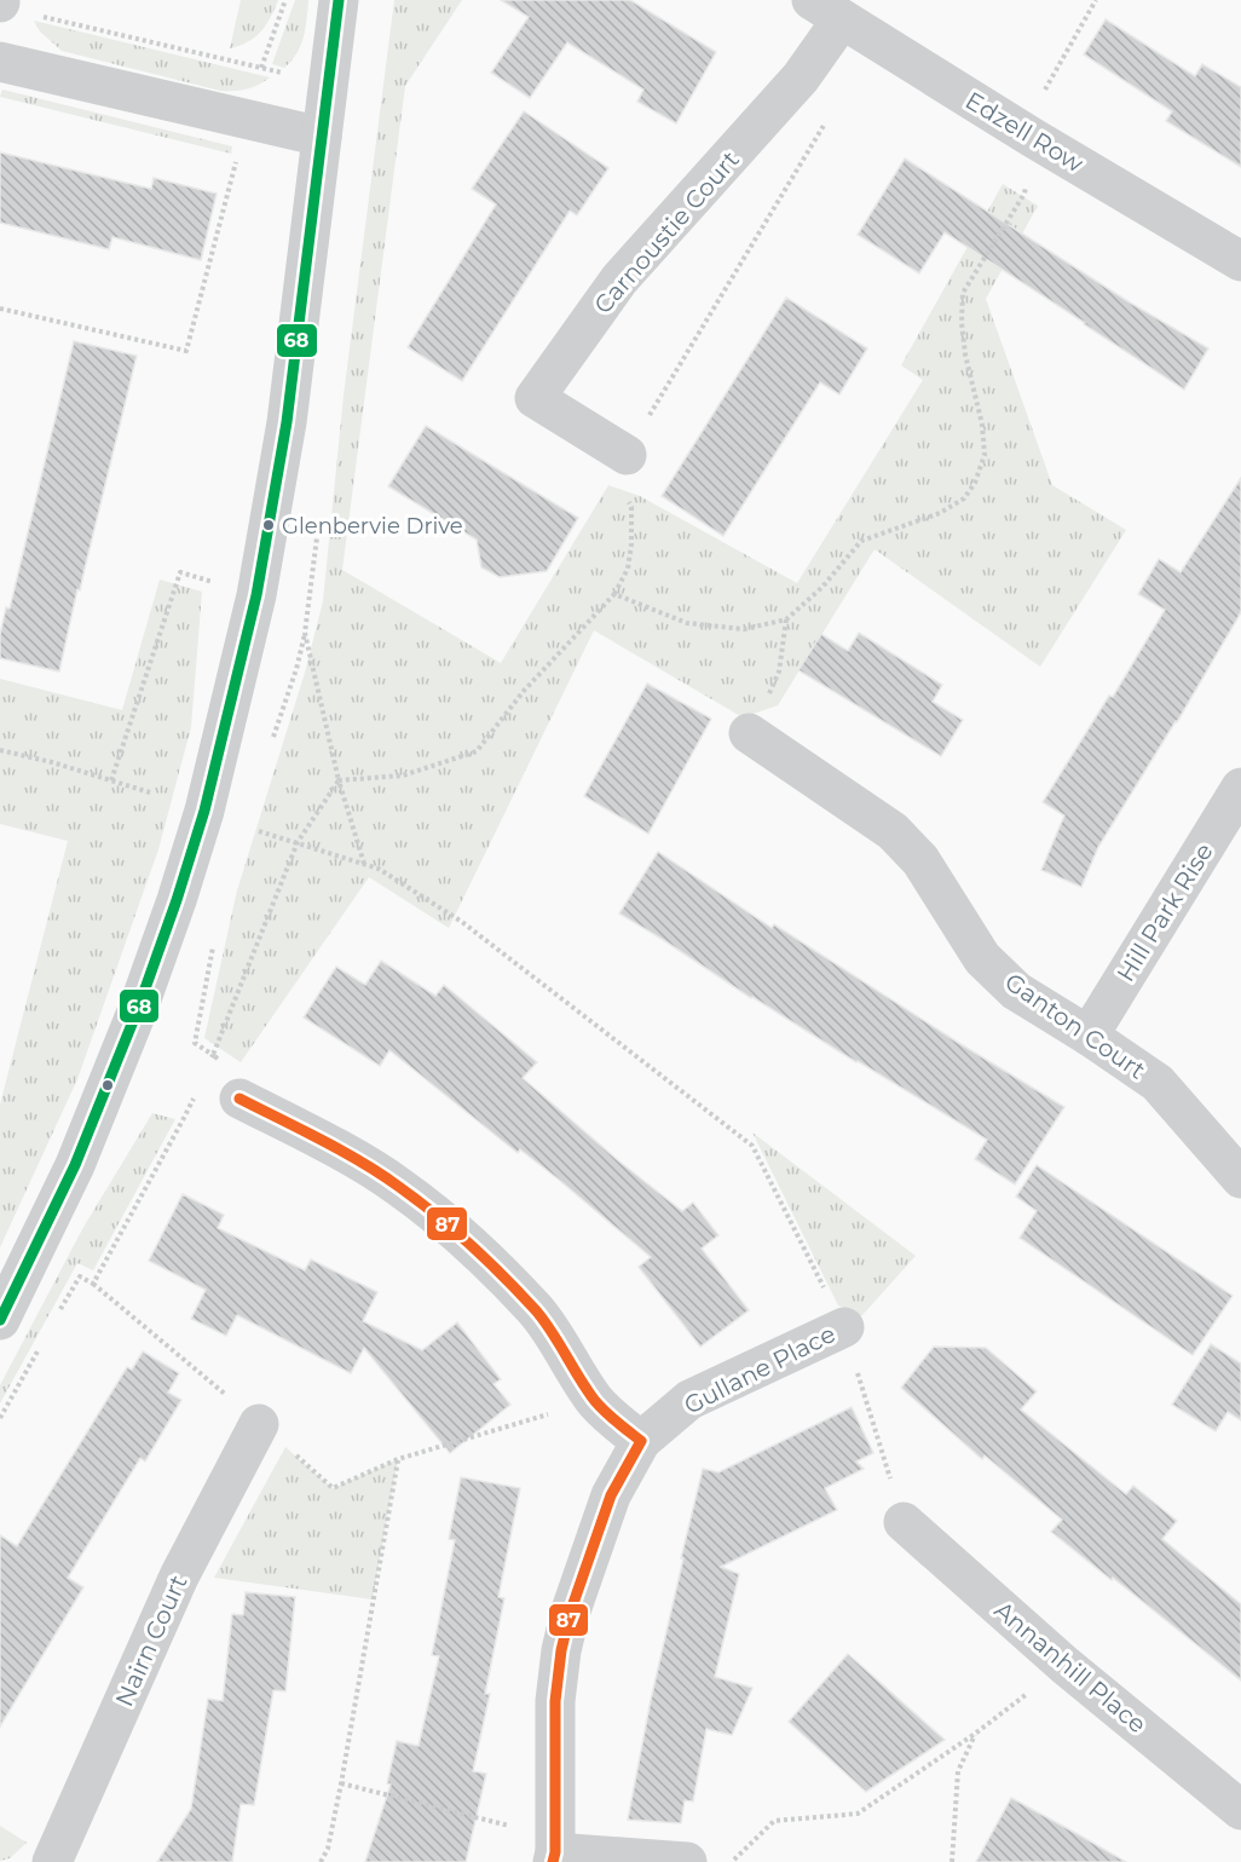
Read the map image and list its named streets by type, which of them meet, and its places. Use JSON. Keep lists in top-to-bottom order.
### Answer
{
  "streets": {
    "street": [
      "Edzell Row",
      "Carnoustie Court",
      "Hill Park Rise",
      "Ganton Court",
      "Gullane Place",
      "Nairn Court",
      "Annanhill Place"
    ]
  },
  "crossings": [
    ["Edzell Row", "Carnoustie Court"],
    ["Hill Park Rise", "Ganton Court"]
  ],
  "places": ["Glenbervie Drive"],
  "lines": ["transit line 68", "transit line 87"]
}
